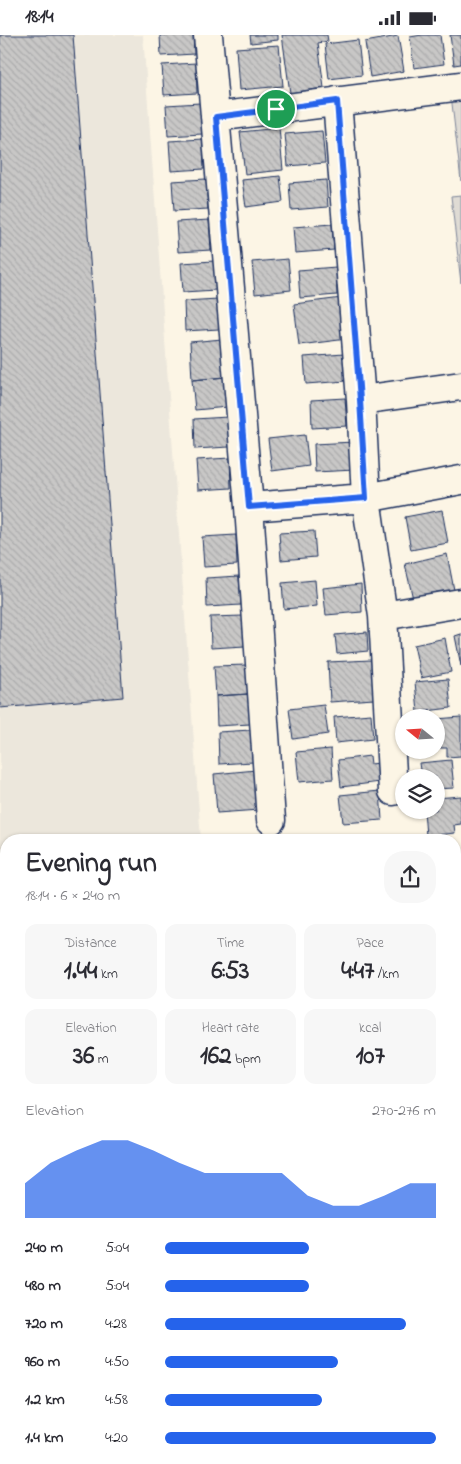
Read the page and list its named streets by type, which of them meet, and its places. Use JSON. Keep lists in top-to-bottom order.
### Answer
{
  "north": "left",
  "page": {
    "status": "18:14",
    "heading": ["Evening run", "18:14 · 6 × 240 m"],
    "stats": [
      ["Distance", "1.44 km"],
      ["Time", "6:53"],
      ["Pace", "4:47 /km"],
      ["Elevation", "36 m"],
      ["Heart rate", "162 bpm"],
      ["kcal", "107"]
    ],
    "chart": ["Elevation", "270–276 m"],
    "list": [
      {
        "name": "240 m",
        "note": "5:04"
      },
      {
        "name": "480 m",
        "note": "5:04"
      },
      {
        "name": "720 m",
        "note": "4:28"
      },
      {
        "name": "960 m",
        "note": "4:50"
      },
      {
        "name": "1.2 km",
        "note": "4:58"
      },
      {
        "name": "1.4 km",
        "note": "4:20"
      }
    ]
  }
}
